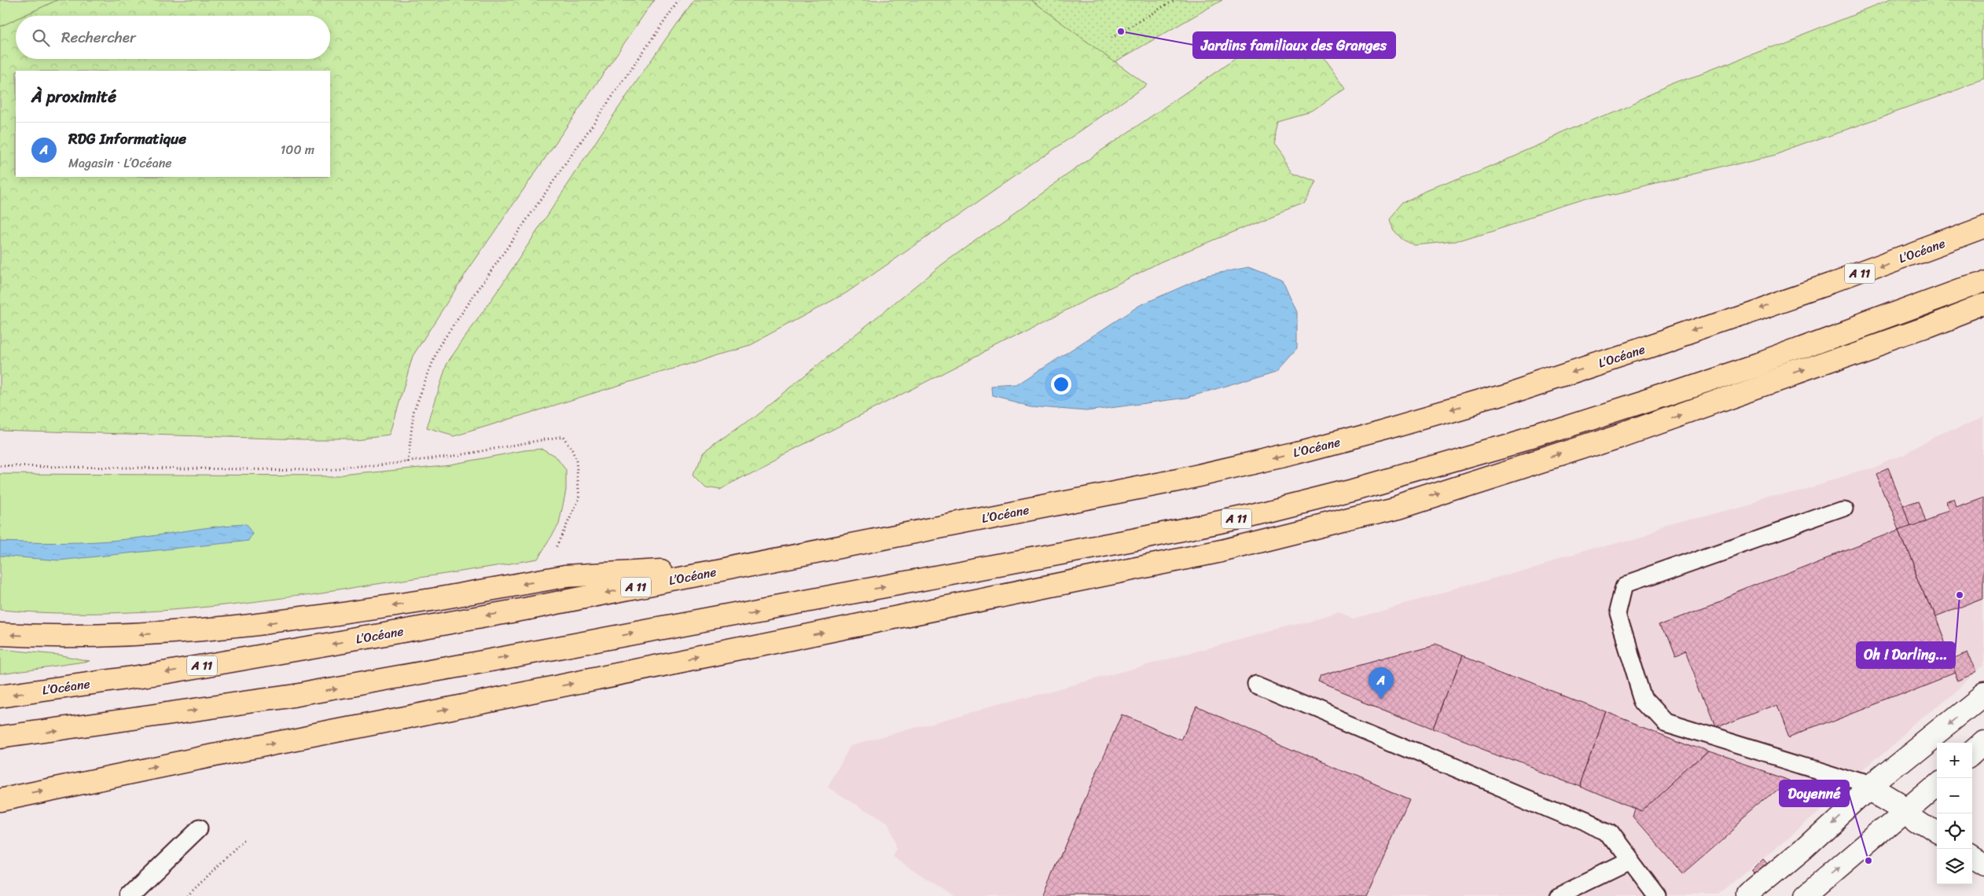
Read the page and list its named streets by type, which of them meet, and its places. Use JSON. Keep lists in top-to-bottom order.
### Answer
{
  "streets": {
    "highway": ["L’Océane", "A 11"]
  },
  "places": ["Jardins familiaux des Granges", "Oh ! Darling…", "Doyenné"],
  "page": {
    "search": "Rechercher",
    "heading": "À proximité",
    "list": [
      {
        "mark": "A",
        "name": "RDG Informatique",
        "note": "Magasin · L’Océane",
        "value": "100 m"
      }
    ],
    "pins": "A",
    "map_buttons": ["+", "−"]
  }
}
